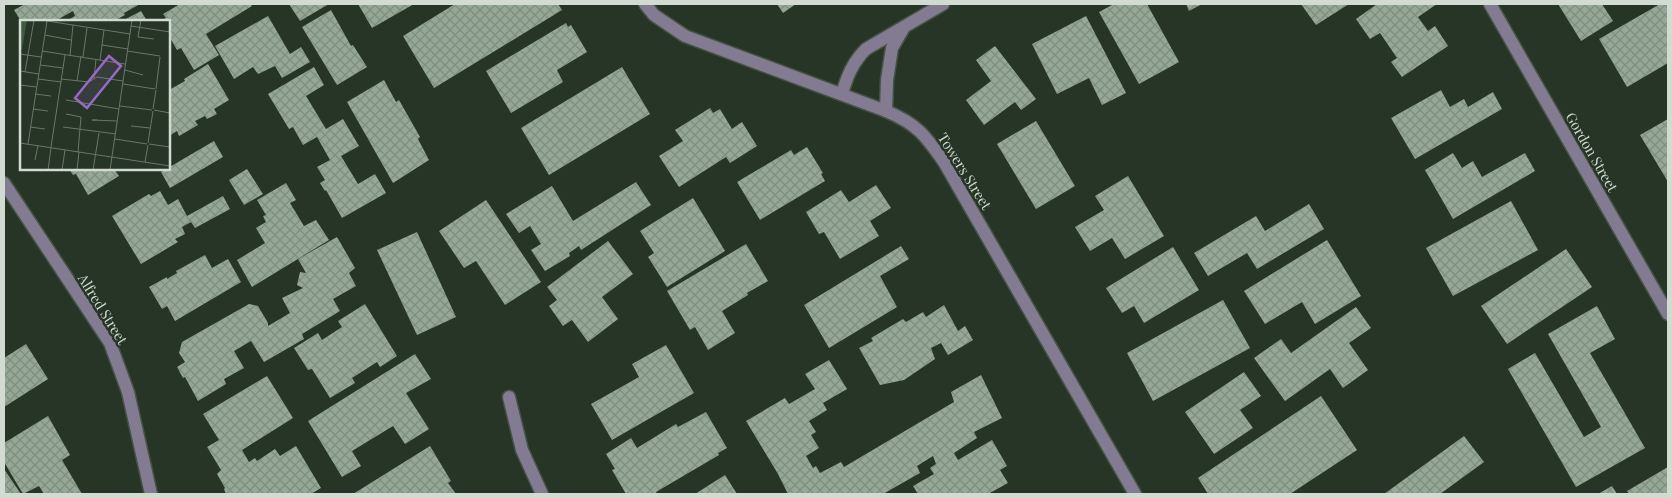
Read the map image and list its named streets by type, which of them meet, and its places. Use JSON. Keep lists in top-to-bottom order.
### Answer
{
  "streets": {
    "street": ["Gordon Street", "Towers Street", "Alfred Street"]
  }
}
